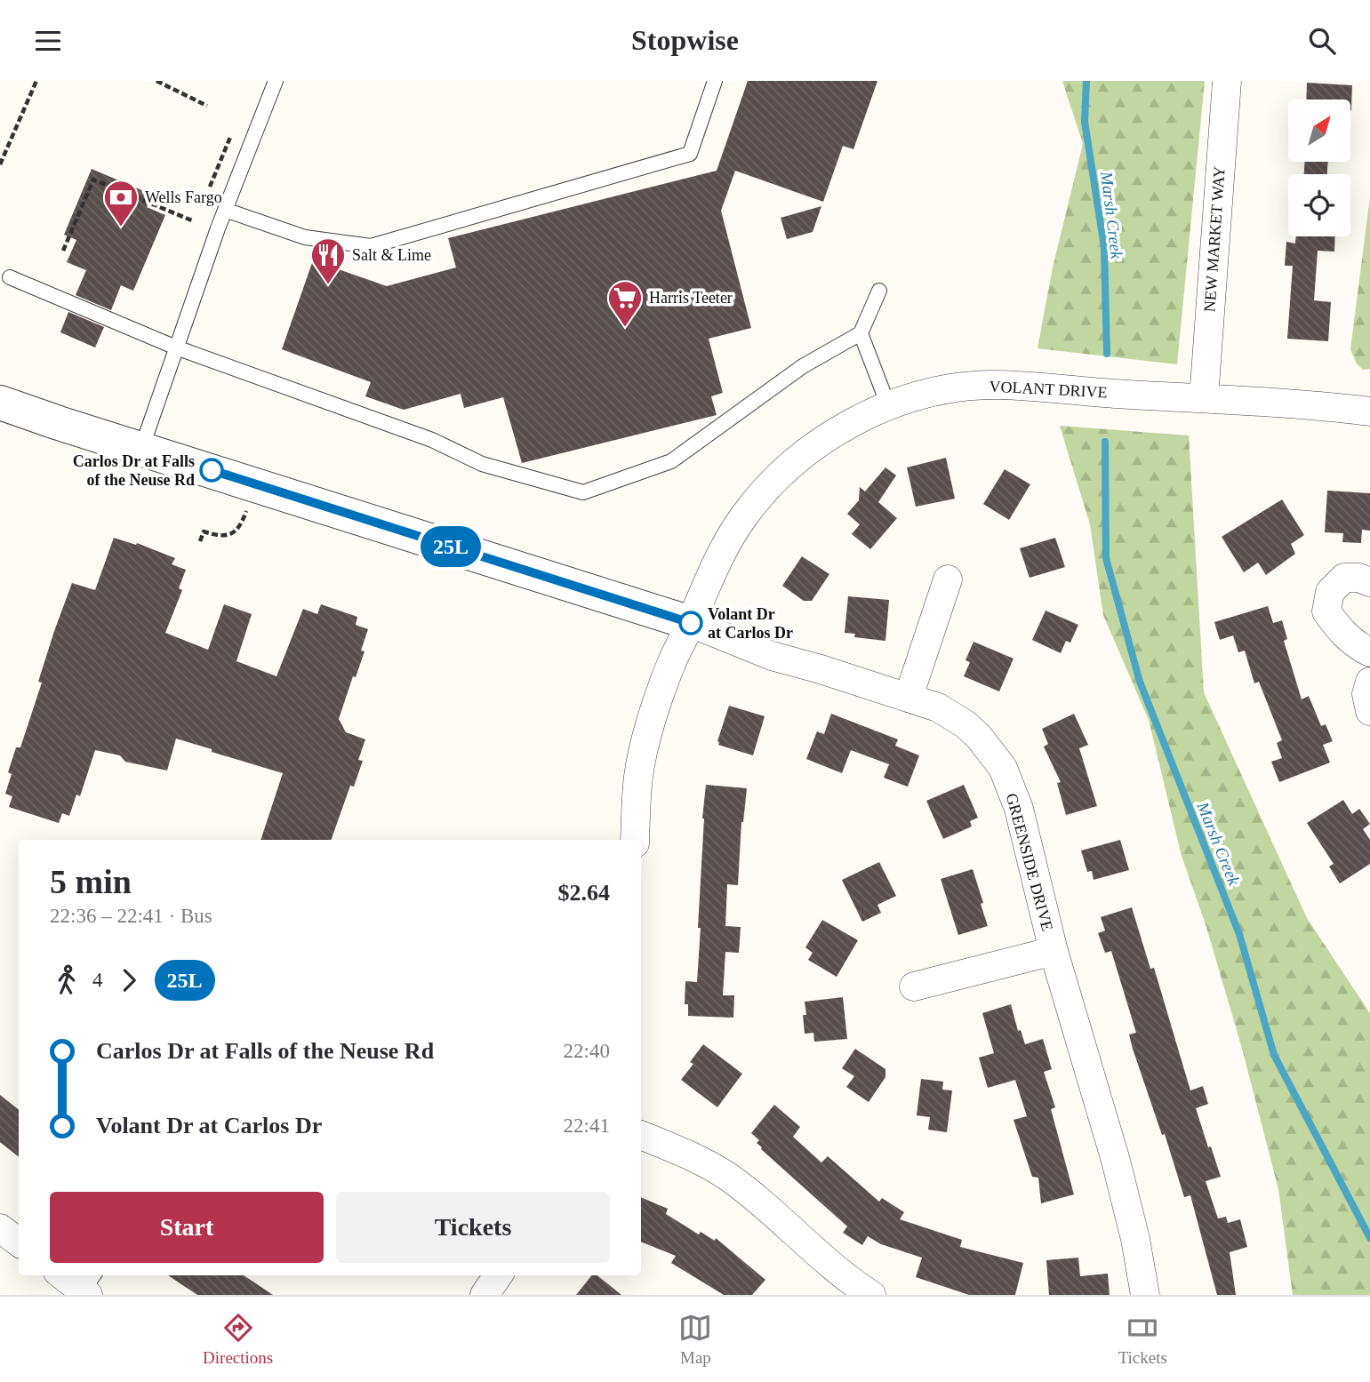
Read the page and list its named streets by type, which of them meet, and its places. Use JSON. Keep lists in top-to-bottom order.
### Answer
{
  "streets": {
    "street": ["NEW MARKET WAY", "VOLANT DRIVE", "GREENSIDE DRIVE"]
  },
  "crossings": [
    ["NEW MARKET WAY", "VOLANT DRIVE"],
    ["VOLANT DRIVE", "GREENSIDE DRIVE"]
  ],
  "water": ["Marsh Creek"],
  "places": {
    "bank": ["Wells Fargo"],
    "restaurant": ["Salt & Lime"],
    "supermarket": ["Harris Teeter"],
    "other": ["Carlos Dr at Falls of the Neuse Rd", "Volant Dr at Carlos Dr"]
  },
  "lines": ["bus line 25L"],
  "north": "top right",
  "page": {
    "header": "Stopwise",
    "on_map": "25L",
    "heading": ["5 min", "22:36 – 22:41 · Bus", "$2.64"],
    "legs": ["4", "25L"],
    "list": [
      {
        "name": "Carlos Dr at Falls of the Neuse Rd",
        "value": "22:40"
      },
      {
        "name": "Volant Dr at Carlos Dr",
        "value": "22:41"
      }
    ],
    "buttons": ["Start", "Tickets"],
    "tabs": ["Directions", "Map", "Tickets"]
  }
}
